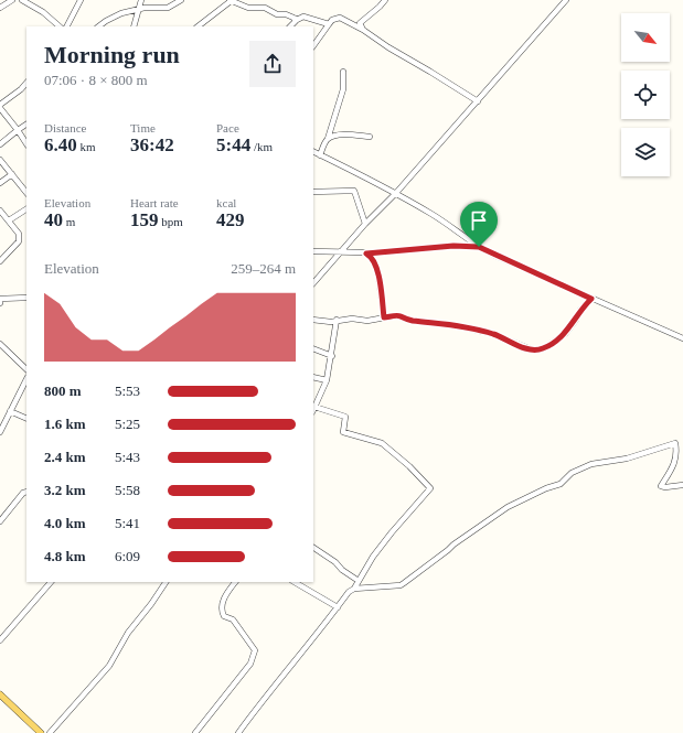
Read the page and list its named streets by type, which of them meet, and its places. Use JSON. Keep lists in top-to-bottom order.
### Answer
{
  "north": "bottom right",
  "page": {
    "heading": ["Morning run", "07:06 · 8 × 800 m"],
    "stats": [
      ["Distance", "6.40 km"],
      ["Time", "36:42"],
      ["Pace", "5:44 /km"],
      ["Elevation", "40 m"],
      ["Heart rate", "159 bpm"],
      ["kcal", "429"]
    ],
    "chart": ["Elevation", "259–264 m"],
    "list": [
      {
        "name": "800 m",
        "note": "5:53"
      },
      {
        "name": "1.6 km",
        "note": "5:25"
      },
      {
        "name": "2.4 km",
        "note": "5:43"
      },
      {
        "name": "3.2 km",
        "note": "5:58"
      },
      {
        "name": "4.0 km",
        "note": "5:41"
      },
      {
        "name": "4.8 km",
        "note": "6:09"
      }
    ]
  }
}
